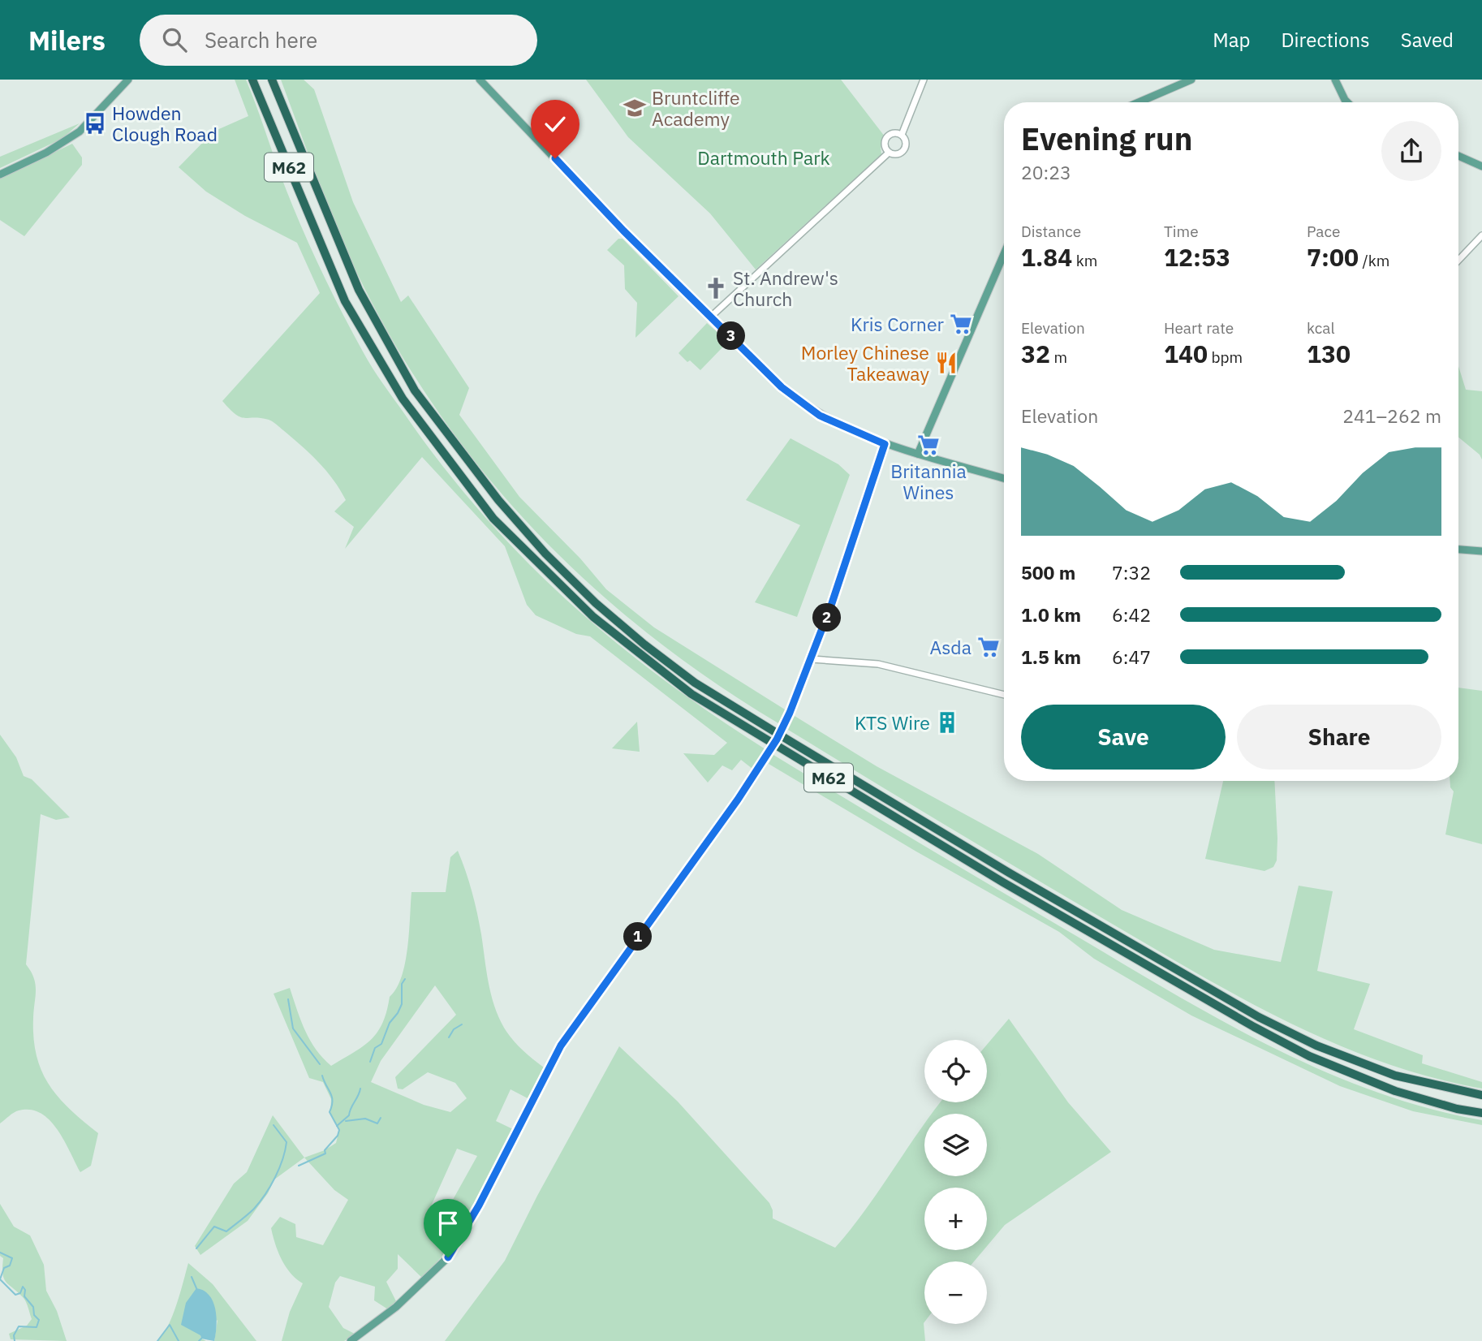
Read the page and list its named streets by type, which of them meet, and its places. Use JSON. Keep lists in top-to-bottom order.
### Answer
{
  "streets": {
    "highway": ["M62"]
  },
  "parks": ["Dartmouth Park"],
  "places": {
    "school or university": ["Bruntcliffe Academy"],
    "bus stop": ["Howden Clough Road"],
    "church": ["St. Andrew's Church"],
    "supermarket": ["Kris Corner", "Britannia Wines", "Asda"],
    "restaurant": ["Morley Chinese Takeaway"],
    "building": ["KTS Wire"]
  },
  "page": {
    "header": "Milers",
    "search": "Search here",
    "nav": ["Map", "Directions", "Saved"],
    "heading": ["Evening run", "20:23"],
    "stats": [
      ["Distance", "1.84 km"],
      ["Time", "12:53"],
      ["Pace", "7:00 /km"],
      ["Elevation", "32 m"],
      ["Heart rate", "140 bpm"],
      ["kcal", "130"]
    ],
    "pins": ["3", "2", "1"],
    "chart": ["Elevation", "241–262 m"],
    "list": [
      {
        "name": "500 m",
        "note": "7:32"
      },
      {
        "name": "1.0 km",
        "note": "6:42"
      },
      {
        "name": "1.5 km",
        "note": "6:47"
      }
    ],
    "buttons": ["Save", "Share"],
    "map_buttons": ["+", "−"]
  }
}
